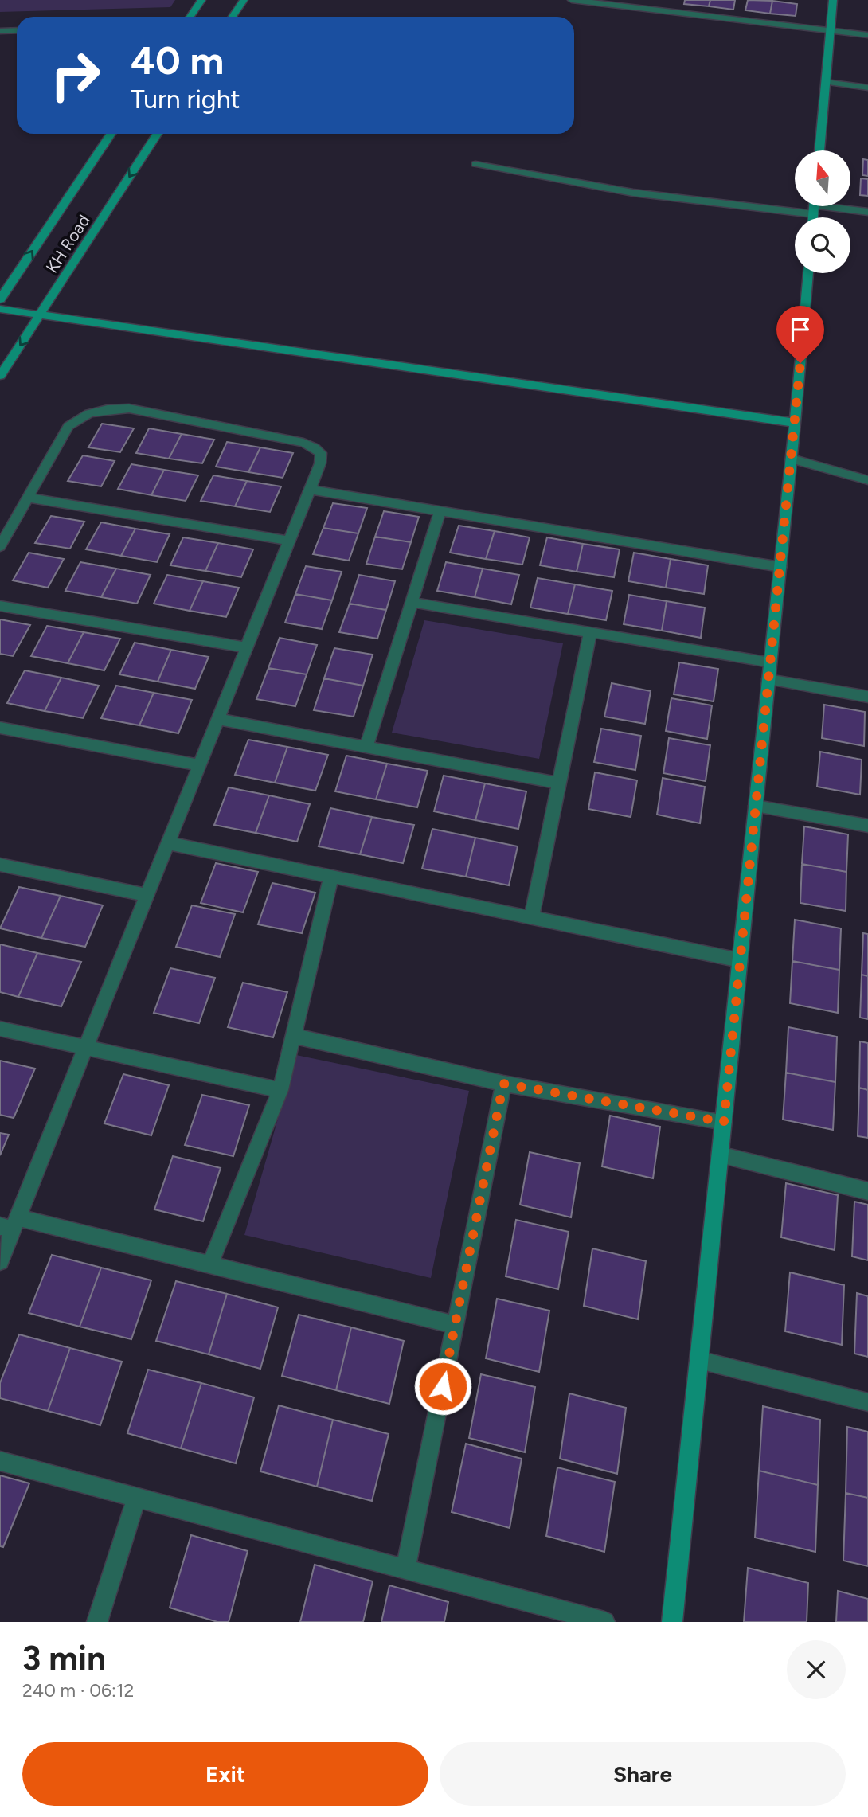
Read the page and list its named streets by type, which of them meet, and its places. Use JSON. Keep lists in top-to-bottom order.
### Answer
{
  "streets": {
    "street": ["KH Road"]
  },
  "north": "top",
  "page": {
    "turn": ["40 m", "Turn right"],
    "heading": ["3 min", "240 m · 06:12"],
    "buttons": ["Exit", "Share"]
  }
}
